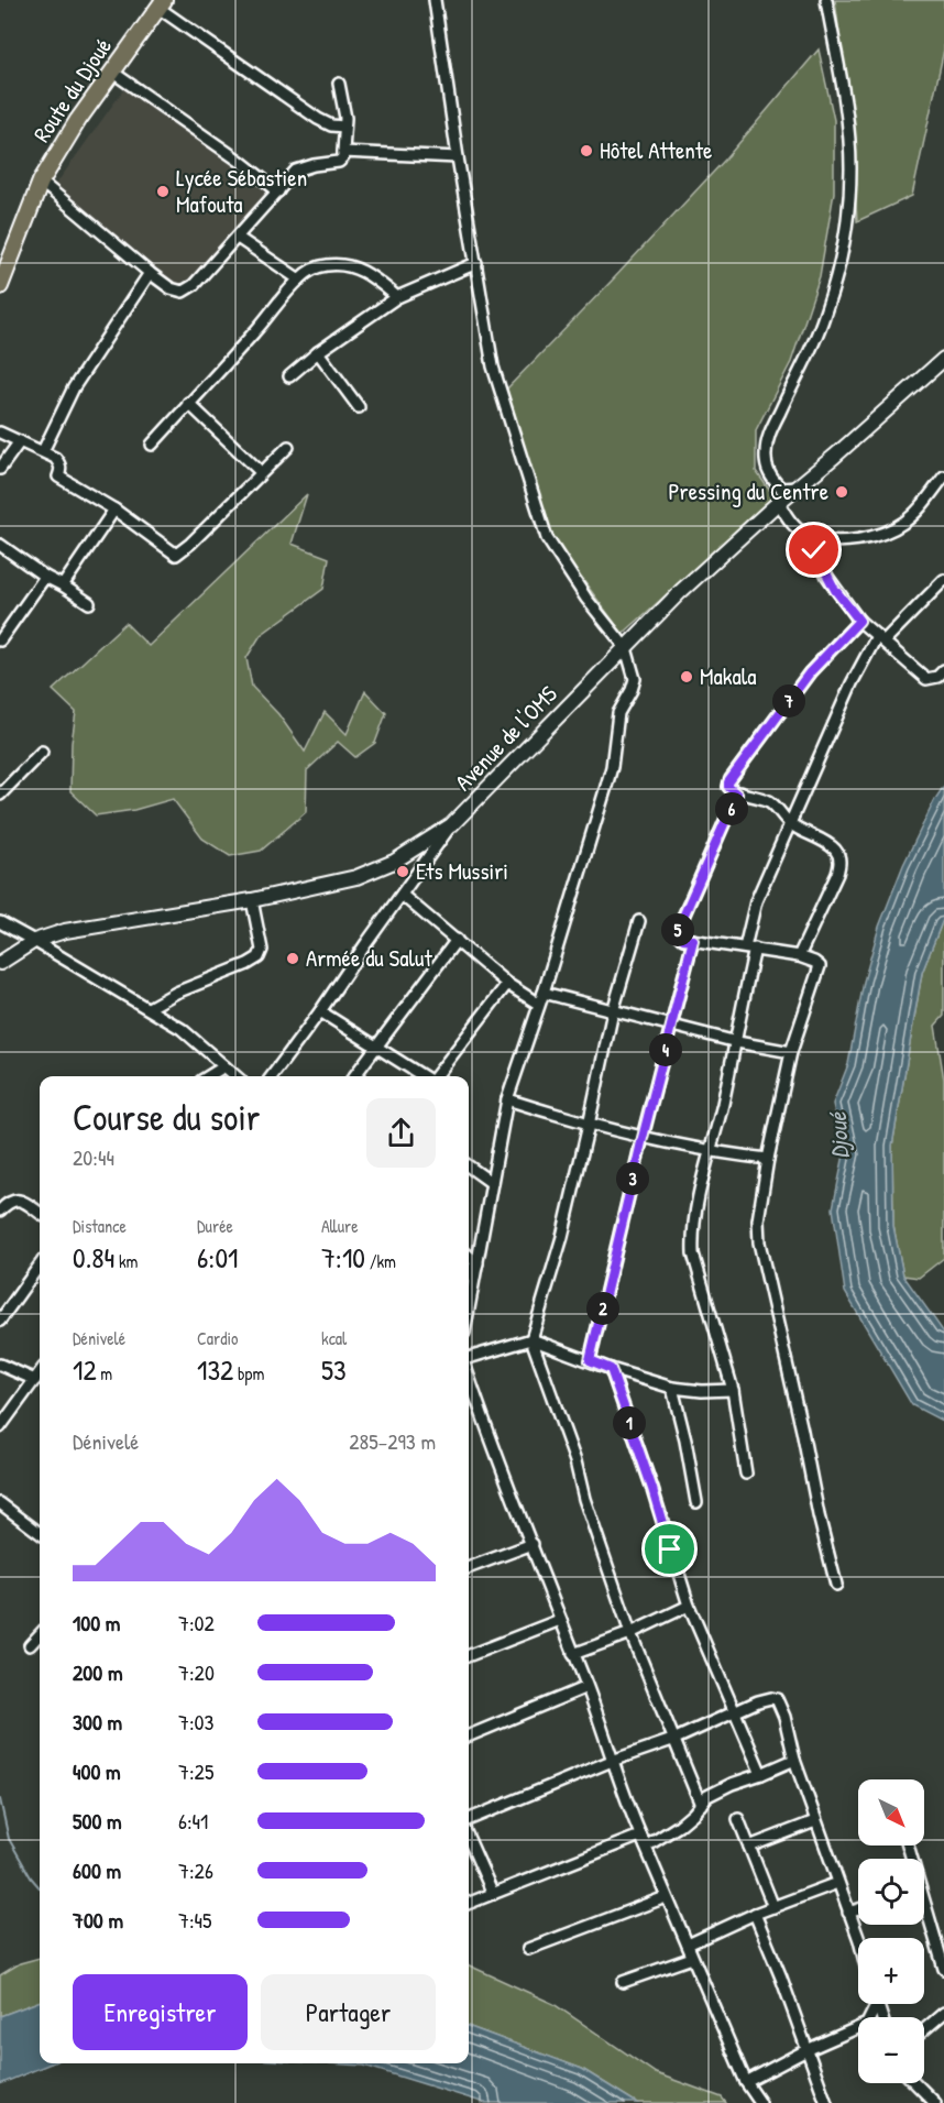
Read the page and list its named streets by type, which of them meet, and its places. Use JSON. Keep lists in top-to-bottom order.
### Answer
{
  "streets": {
    "main road": ["Route du Djoué"],
    "street": ["Avenue de l'OMS"]
  },
  "water": ["Djoué"],
  "places": [
    "Hôtel Attente",
    "Lycée Sébastien Mafouta",
    "Pressing du Centre",
    "Makala",
    "Ets Mussiri",
    "Armée du Salut"
  ],
  "north": "bottom right",
  "page": {
    "pins": [
      "7",
      "6",
      "5",
      "4",
      "3",
      "2",
      "1"
    ],
    "heading": ["Course du soir", "20:44"],
    "stats": [
      ["Distance", "0.84 km"],
      ["Durée", "6:01"],
      ["Allure", "7:10 /km"],
      ["Dénivelé", "12 m"],
      ["Cardio", "132 bpm"],
      ["kcal", "53"]
    ],
    "chart": ["Dénivelé", "285–293 m"],
    "list": [
      {
        "name": "100 m",
        "note": "7:02"
      },
      {
        "name": "200 m",
        "note": "7:20"
      },
      {
        "name": "300 m",
        "note": "7:03"
      },
      {
        "name": "400 m",
        "note": "7:25"
      },
      {
        "name": "500 m",
        "note": "6:41"
      },
      {
        "name": "600 m",
        "note": "7:26"
      },
      {
        "name": "700 m",
        "note": "7:45"
      }
    ],
    "map_buttons": ["+", "−"],
    "buttons": ["Enregistrer", "Partager"]
  }
}
